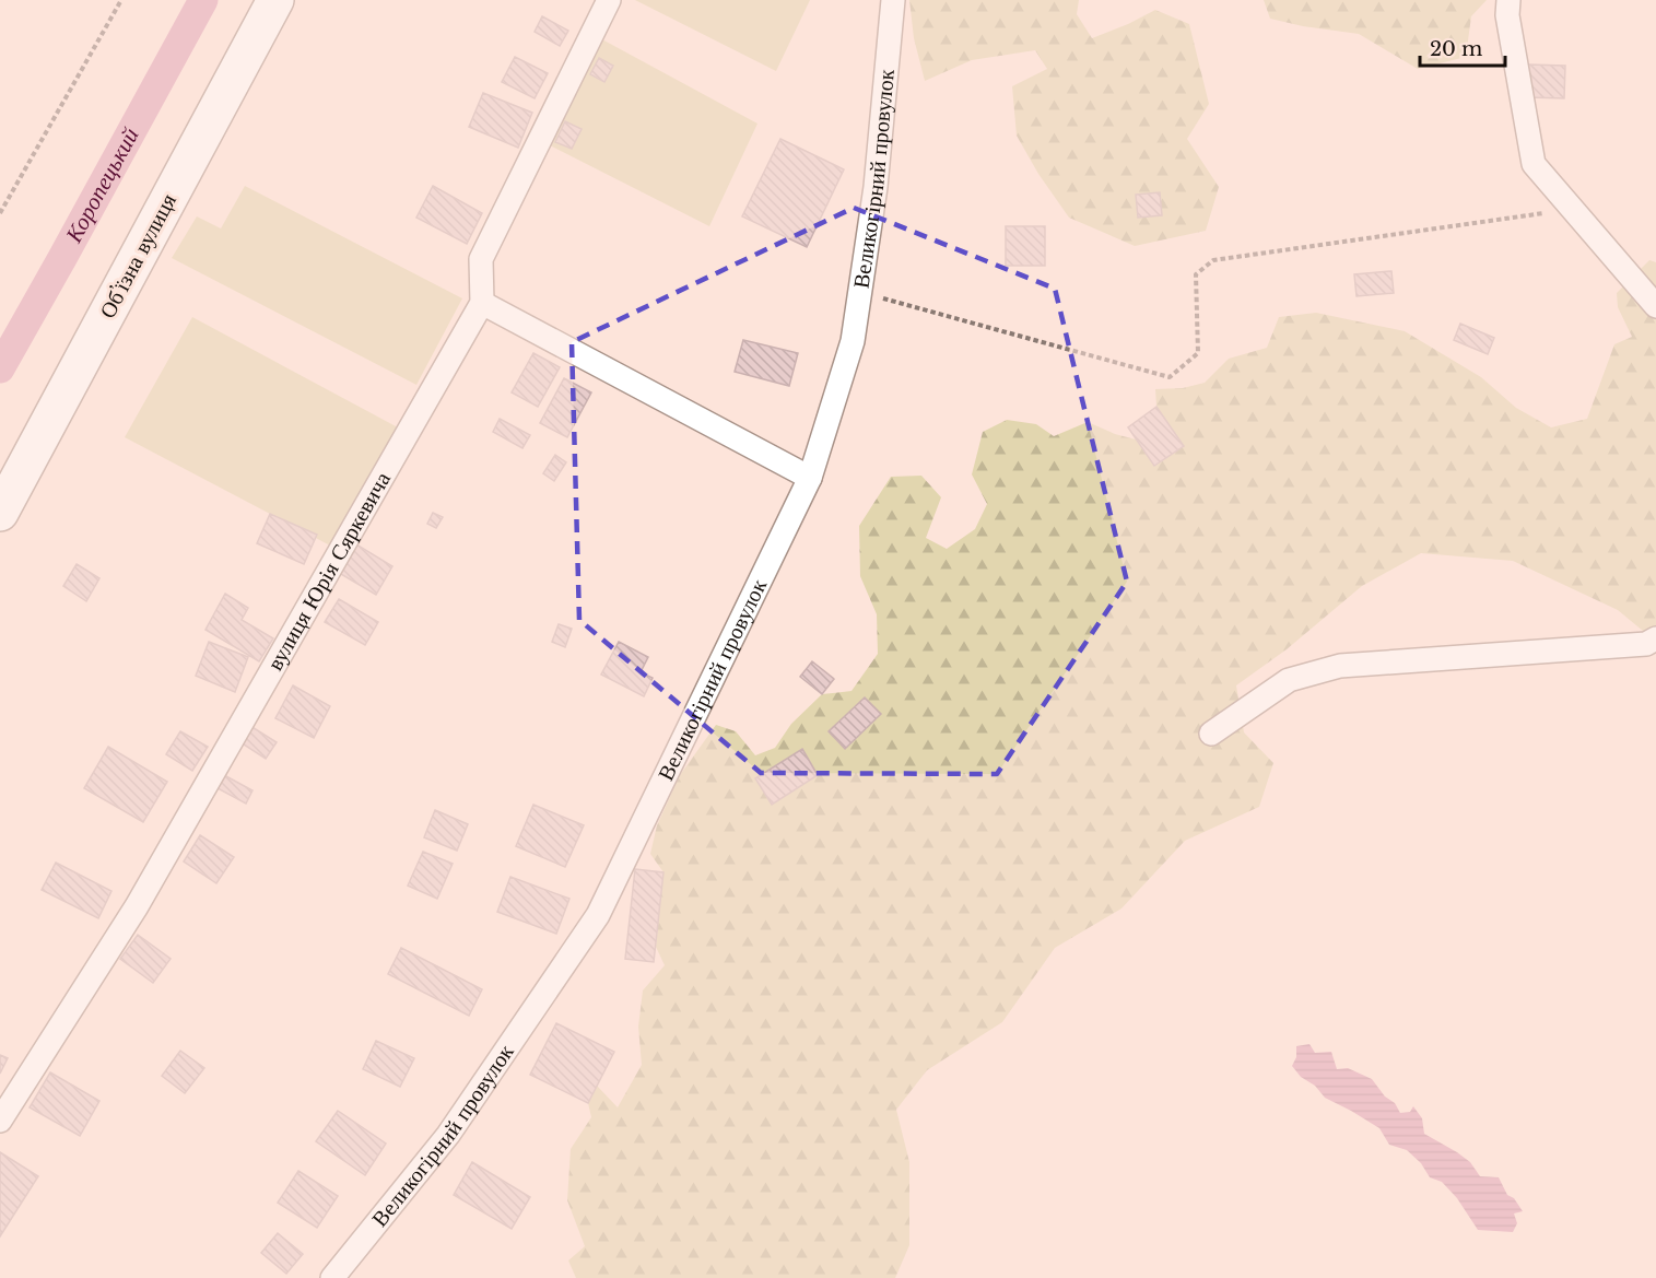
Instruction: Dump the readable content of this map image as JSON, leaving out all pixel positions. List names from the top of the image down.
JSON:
{
  "streets": {
    "main road": ["Обʼїзна вулиця"],
    "street": ["Великогірний провулок", "вулиця Юрія Сяркевича"]
  },
  "water": ["Коропецький"],
  "scale_bar": "20 m"
}
